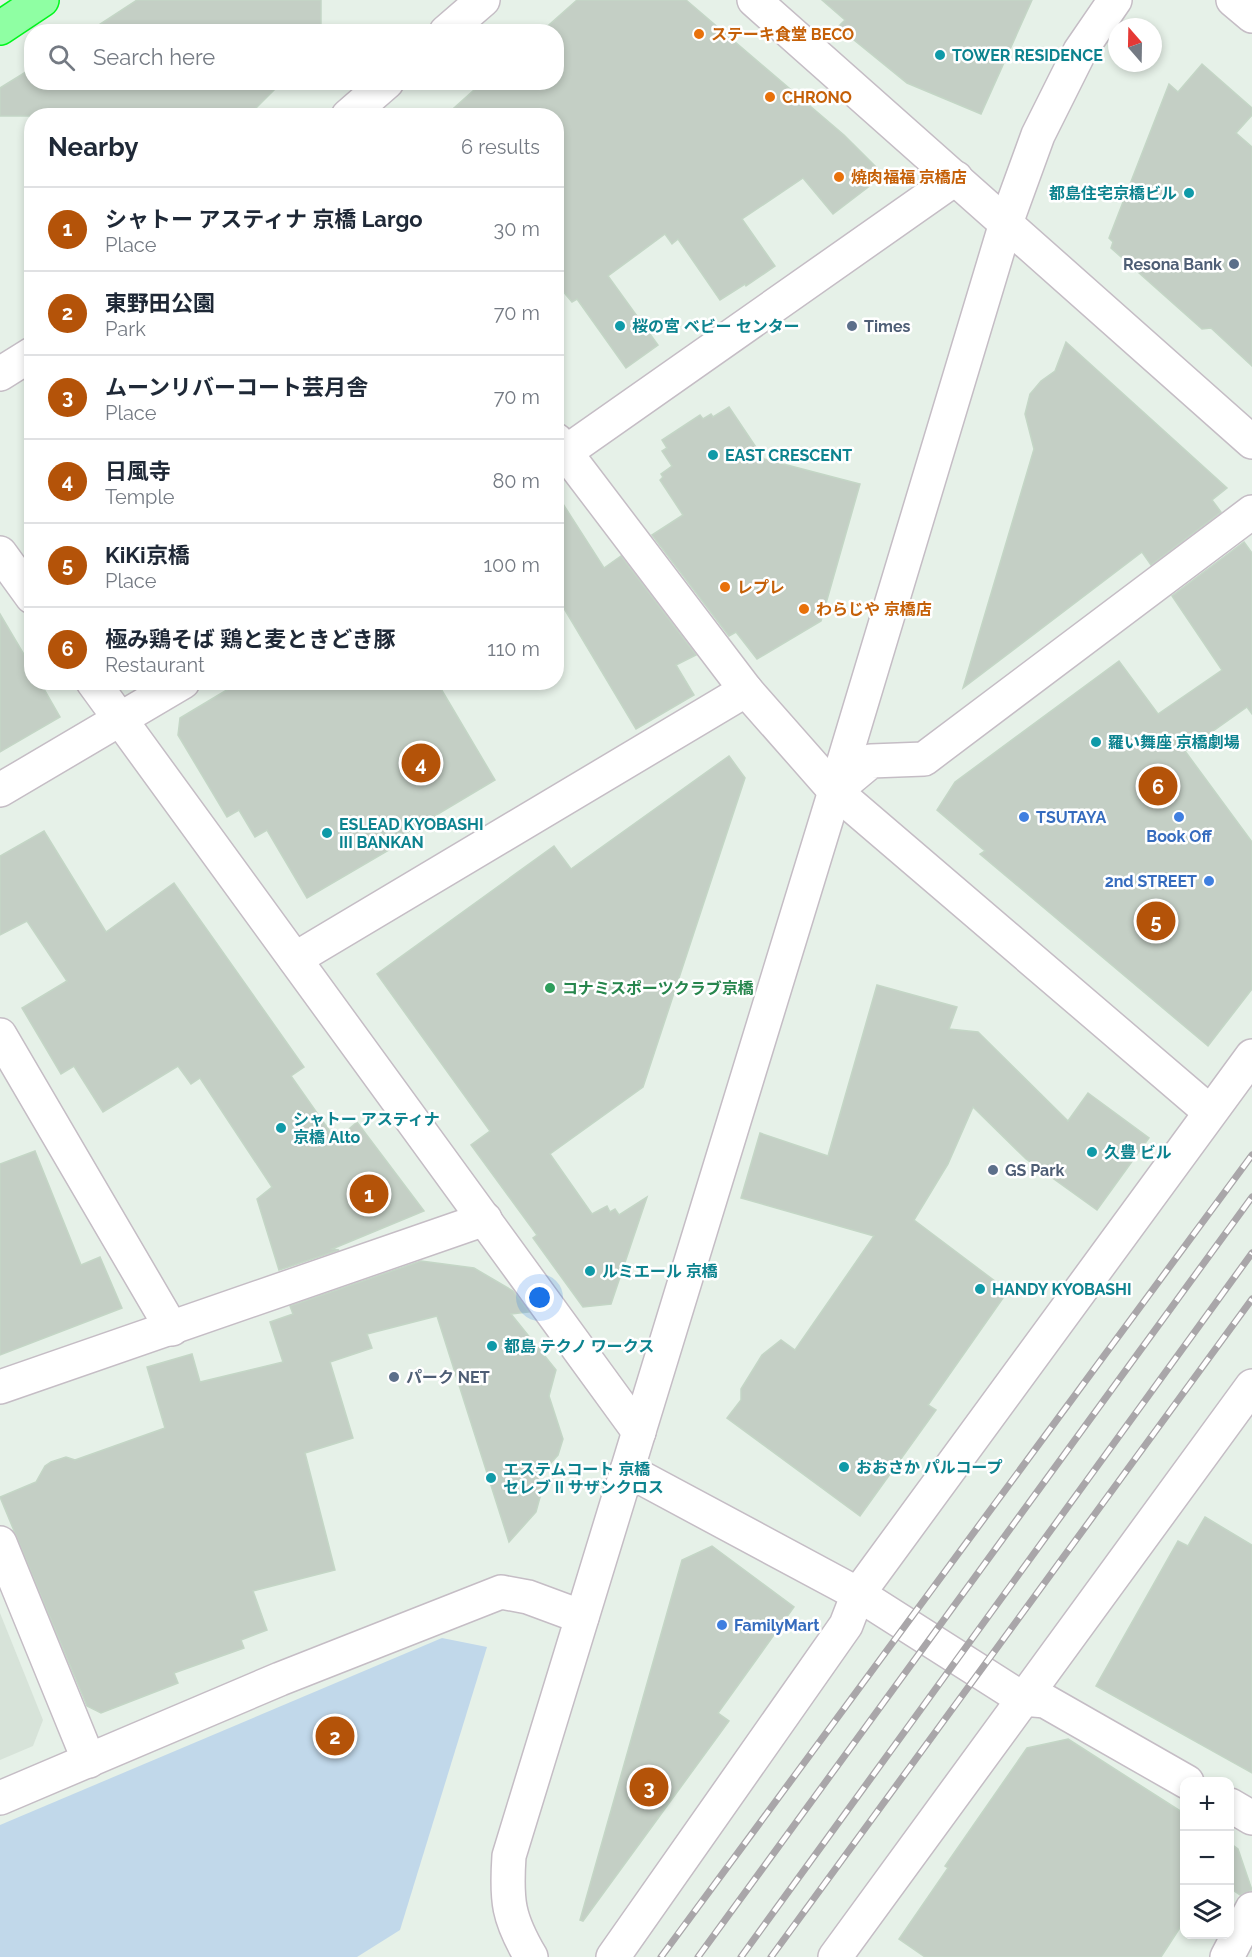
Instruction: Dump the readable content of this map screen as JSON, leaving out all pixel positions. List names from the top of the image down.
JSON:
{
  "places": [
    "ステーキ食堂 BECO",
    "TOWER RESIDENCE",
    "CHRONO",
    "焼肉福福 京橋店",
    "都島住宅京橋ビル",
    "Resona Bank",
    "桜の宮 ベビー センター",
    "Times",
    "EAST CRESCENT",
    "レプレ",
    "わらじや 京橋店",
    "羅い舞座 京橋劇場",
    "TSUTAYA",
    "Book Off",
    "ESLEAD KYOBASHI III BANKAN",
    "2nd STREET",
    "コナミスポーツクラブ京橋",
    "シャトー アスティナ 京橋 Alto",
    "久豊 ビル",
    "GS Park",
    "ルミエール 京橋",
    "HANDY KYOBASHI",
    "都島 テクノ ワークス",
    "パーク NET",
    "おおさか パルコープ",
    "エステムコート 京橋 セレブ II サザンクロス",
    "FamilyMart"
  ],
  "north": "top",
  "page": {
    "search": "Search here",
    "heading": ["Nearby", "6 results"],
    "list": [
      {
        "mark": "1",
        "name": "シャトー アスティナ 京橋 Largo",
        "note": "Place",
        "value": "30 m"
      },
      {
        "mark": "2",
        "name": "東野田公園",
        "note": "Park",
        "value": "70 m"
      },
      {
        "mark": "3",
        "name": "ムーンリバーコート芸月舎",
        "note": "Place",
        "value": "70 m"
      },
      {
        "mark": "4",
        "name": "日風寺",
        "note": "Temple",
        "value": "80 m"
      },
      {
        "mark": "5",
        "name": "KiKi京橋",
        "note": "Place",
        "value": "100 m"
      },
      {
        "mark": "6",
        "name": "極み鶏そば 鶏と麦ときどき豚",
        "note": "Restaurant",
        "value": "110 m"
      }
    ],
    "pins": [
      "4",
      "6",
      "5",
      "1",
      "2",
      "3"
    ],
    "map_buttons": ["+", "−"]
  }
}
